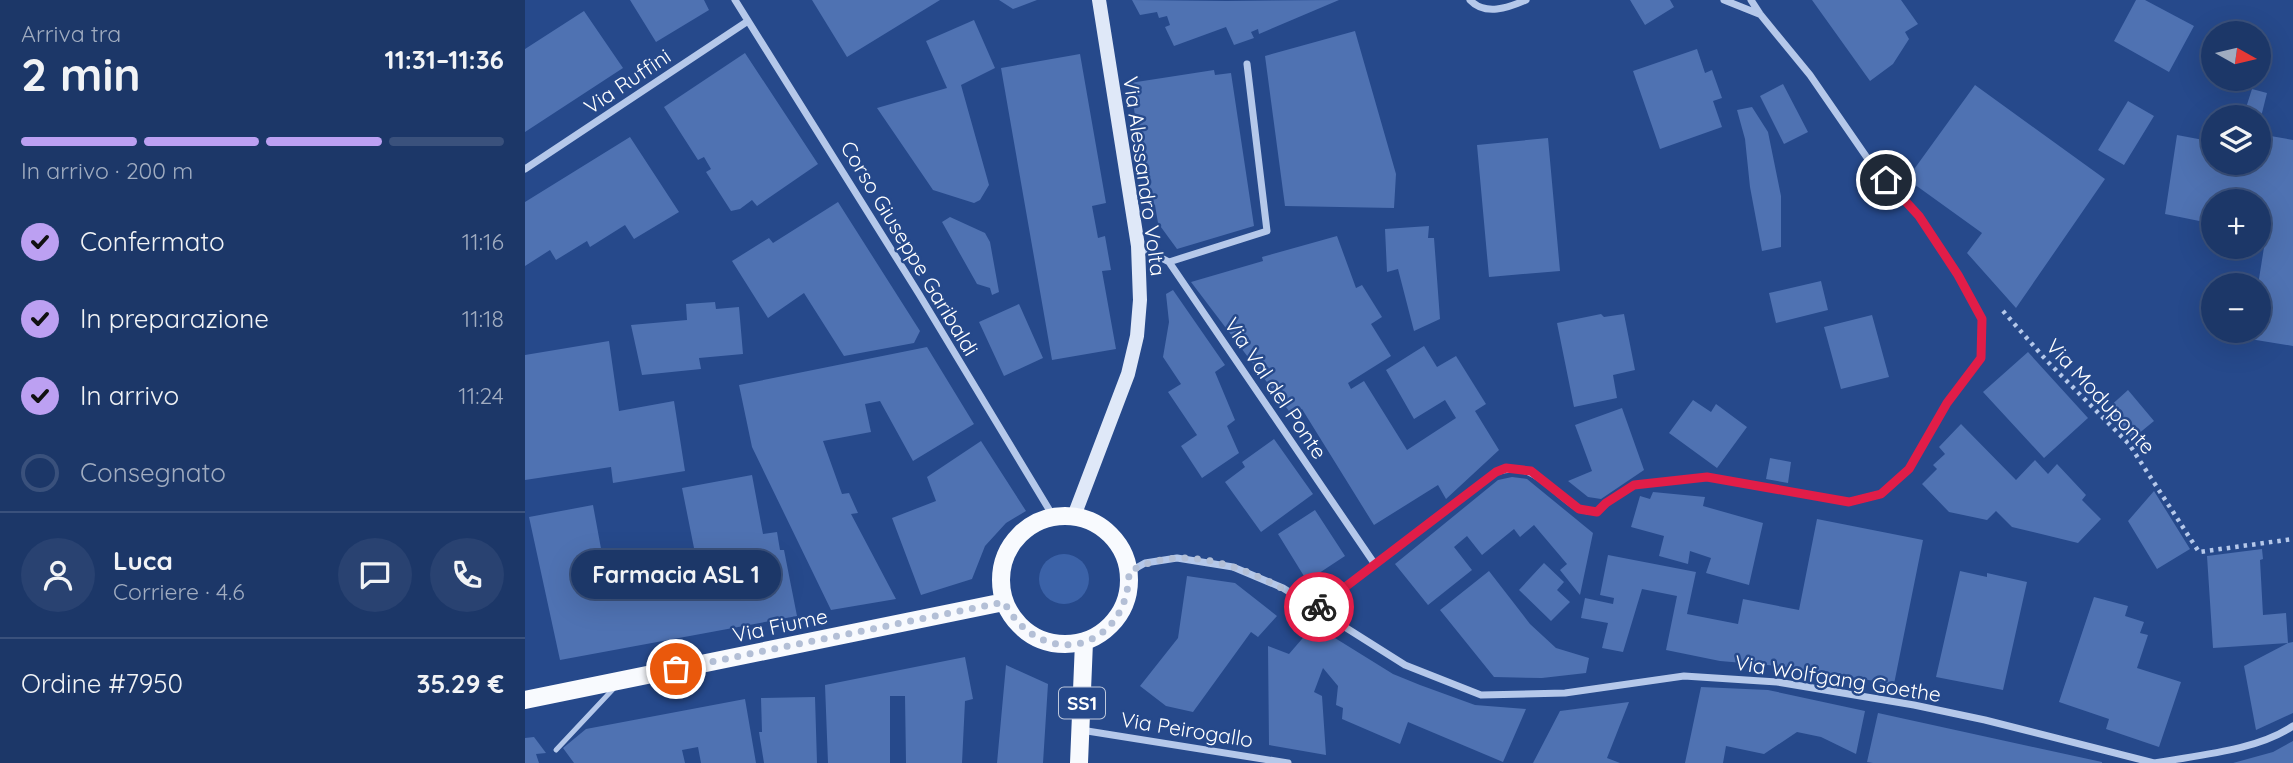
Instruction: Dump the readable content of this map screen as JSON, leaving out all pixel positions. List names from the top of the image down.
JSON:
{
  "streets": {
    "main road": ["Via Alessandro Volta", "Via Fiume", "SS1"],
    "street": [
      "Via Ruffini",
      "Corso Giuseppe Garibaldi",
      "Via Val del Ponte",
      "Via Wolfgang Goethe",
      "Via Peirogallo"
    ],
    "path": ["Via Moduponte"]
  },
  "crossings": [
    ["Via Ruffini", "Corso Giuseppe Garibaldi"],
    ["Via Alessandro Volta", "Corso Giuseppe Garibaldi"],
    ["Via Alessandro Volta", "Via Fiume"],
    ["Via Alessandro Volta", "Via Wolfgang Goethe"],
    ["Via Alessandro Volta", "SS1"],
    ["Corso Giuseppe Garibaldi", "Via Fiume"],
    ["Corso Giuseppe Garibaldi", "Via Wolfgang Goethe"],
    ["Corso Giuseppe Garibaldi", "SS1"],
    ["Via Fiume", "Via Wolfgang Goethe"],
    ["Via Fiume", "SS1"],
    ["Via Wolfgang Goethe", "SS1"],
    ["SS1", "Via Peirogallo"]
  ],
  "places": ["Farmacia ASL 1"],
  "north": "right",
  "page": {
    "heading": ["2 min", "Arriva tra", "11:31–11:36"],
    "panel": [
      "Luca",
      "Corriere · 4.6",
      "Ordine #7950",
      "35.29 €"
    ],
    "map_buttons": ["+", "−"],
    "bar": "In arrivo · 200 m",
    "list": [
      ["Confermato", "11:16"],
      ["In preparazione", "11:18"],
      ["In arrivo", "11:24"],
      "Consegnato"
    ],
    "bubble": "Farmacia ASL 1"
  }
}
